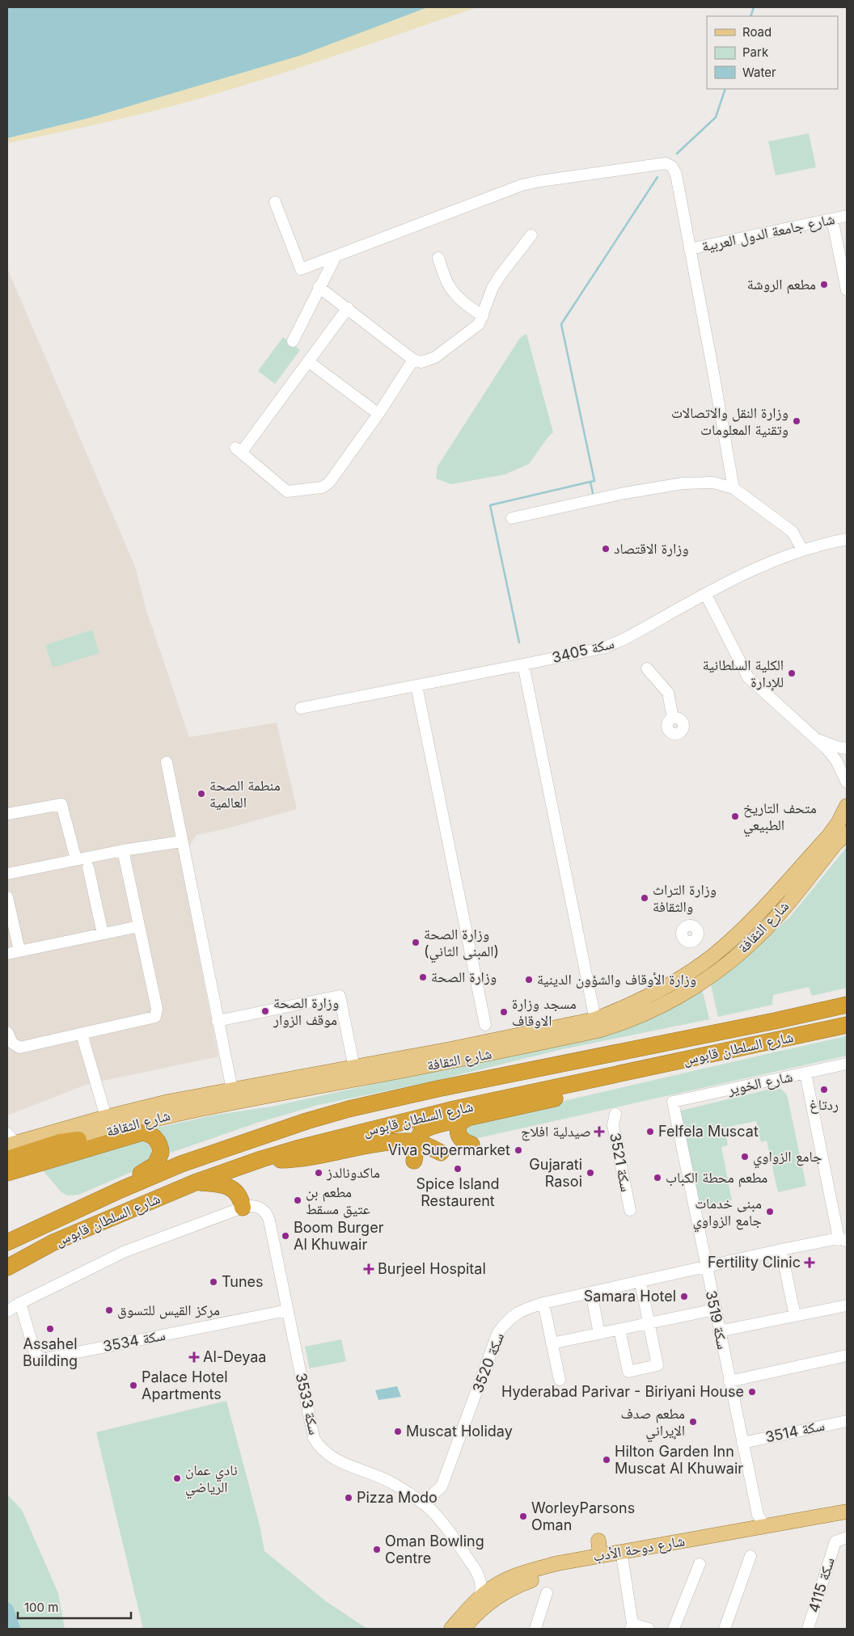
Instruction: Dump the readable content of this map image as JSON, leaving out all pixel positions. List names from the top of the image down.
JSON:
{
  "streets": {
    "highway": ["شارع السلطان قابوس"],
    "main road": ["شارع الثقافة", "شارع دوحة الأدب"],
    "street": [
      "شارع جامعة الدول العربية",
      "سكة 3405",
      "شارع الخوير",
      "سكة 3521",
      "سكة 3519",
      "سكة 3534",
      "سكة 3520",
      "سكة 3533",
      "سكة 3514",
      "سكة 4115"
    ]
  },
  "crossings": [
    ["شارع الخوير", "سكة 3519"],
    ["سكة 3519", "سكة 3520"],
    ["سكة 3519", "سكة 3514"],
    ["سكة 3534", "سكة 3533"],
    ["سكة 3520", "سكة 3533"]
  ],
  "places": {
    "other": [
      "مطعم الروشة",
      "وزارة النقل والاتصالات وتقنية المعلومات",
      "وزارة الاقتصاد",
      "الكلية السلطانية للإدارة",
      "منطمة الصحة العالمية",
      "متحف التاريخ الطبيعي",
      "وزارة التراث والثقافة",
      "وزارة الصحة (المبنى الثاني)",
      "وزارة الصحة",
      "وزارة الأوقاف والشؤون الدينية",
      "وزارة الصحة موقف الزوار",
      "مسجد وزارة الاوقاف",
      "ردتاغ",
      "Felfela Muscat",
      "Viva Supermarket",
      "جامع الزواوي",
      "Spice Island Restaurent",
      "ماكدونالدز",
      "Gujarati Rasoi",
      "مطعم محطة الكباب",
      "مطعم بن عتيق مسقط",
      "مبنى خدمات جامع الزواوي",
      "Boom Burger Al Khuwair",
      "Tunes",
      "Samara Hotel",
      "مركز القيس للتسوق",
      "Assahel Building",
      "Palace Hotel Apartments",
      "Hyderabad Parivar - Biriyani House",
      "مطعم صدف الإيراني",
      "Muscat Holiday",
      "Hilton Garden Inn Muscat Al Khuwair",
      "نادي عمان الرياضي",
      "Pizza Modo",
      "WorleyParsons Oman",
      "Oman Bowling Centre"
    ],
    "health": [
      "صيدلية افلاج",
      "Fertility Clinic",
      "Burjeel Hospital",
      "Al-Deyaa"
    ]
  },
  "legend": ["Road", "Park", "Water"],
  "scale_bar": "100 m"
}
